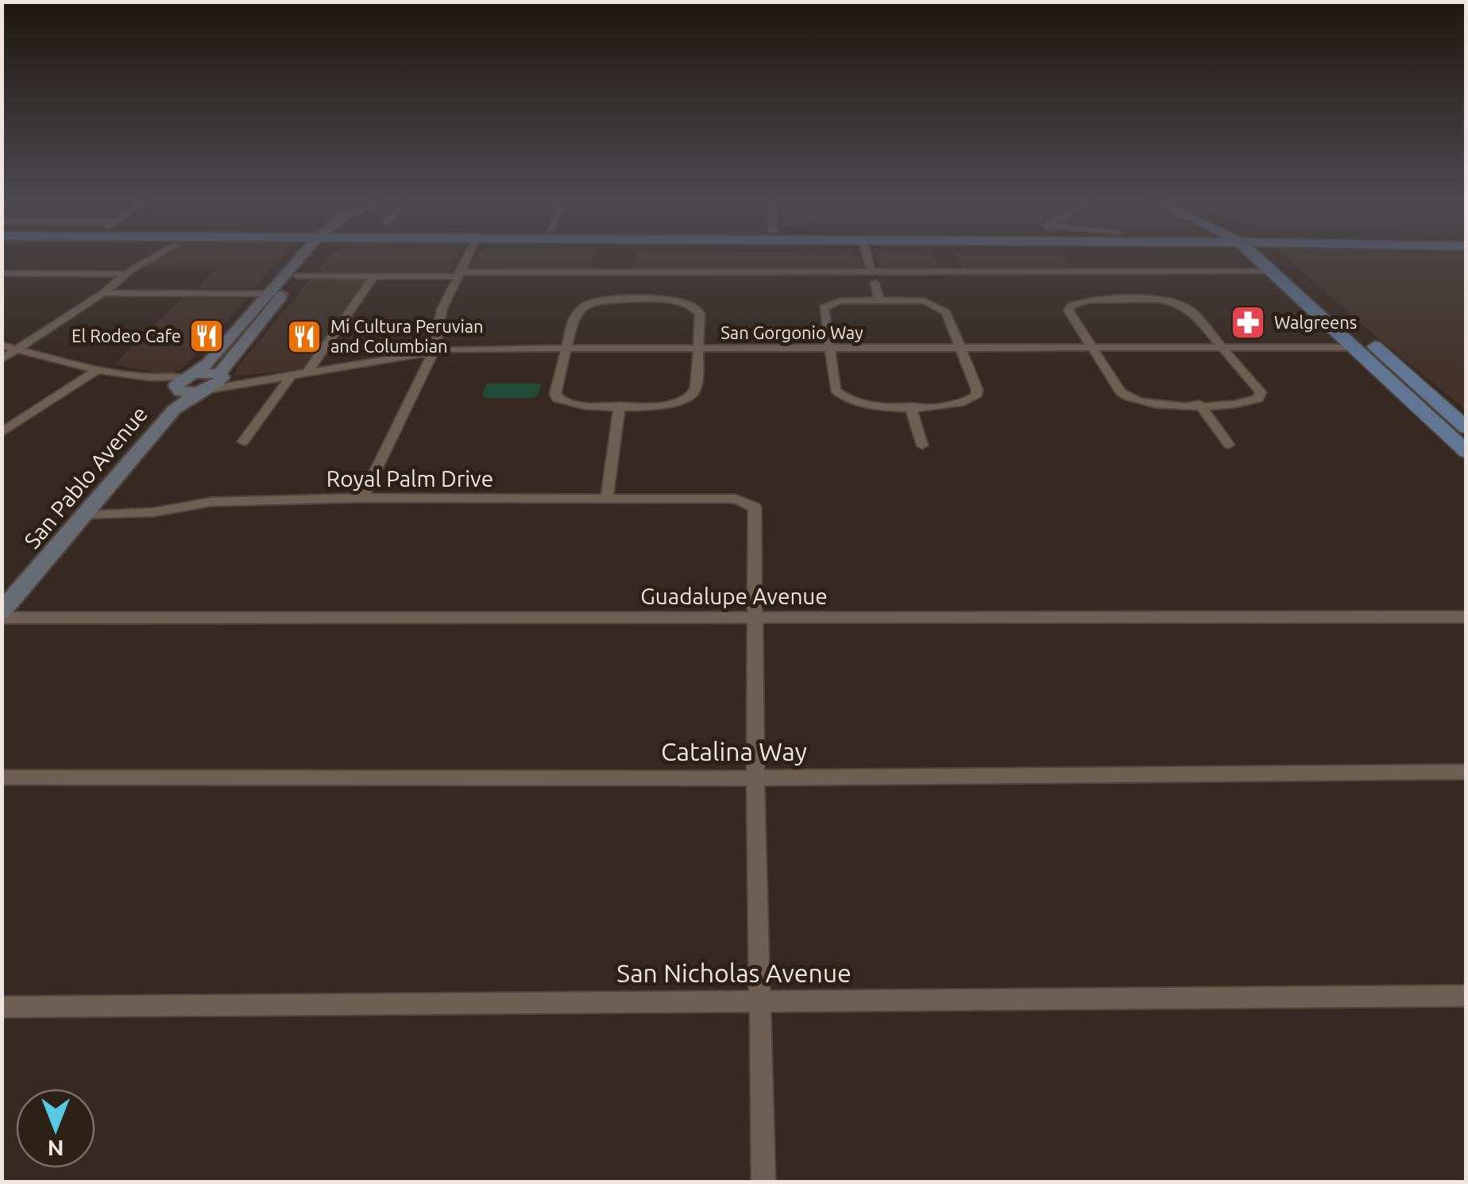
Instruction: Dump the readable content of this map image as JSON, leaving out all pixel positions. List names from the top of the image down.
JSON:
{
  "streets": {
    "street": [
      "San Gorgonio Way",
      "San Pablo Avenue",
      "Royal Palm Drive",
      "Guadalupe Avenue",
      "Catalina Way",
      "San Nicholas Avenue"
    ]
  },
  "crossings": [
    ["San Gorgonio Way", "San Pablo Avenue"],
    ["San Pablo Avenue", "Royal Palm Drive"],
    ["Royal Palm Drive", "Guadalupe Avenue"]
  ],
  "places": {
    "pharmacy": ["Walgreens"],
    "restaurant": ["El Rodeo Cafe", "Mi Cultura Peruvian and Columbian"]
  },
  "north": "bottom"
}
